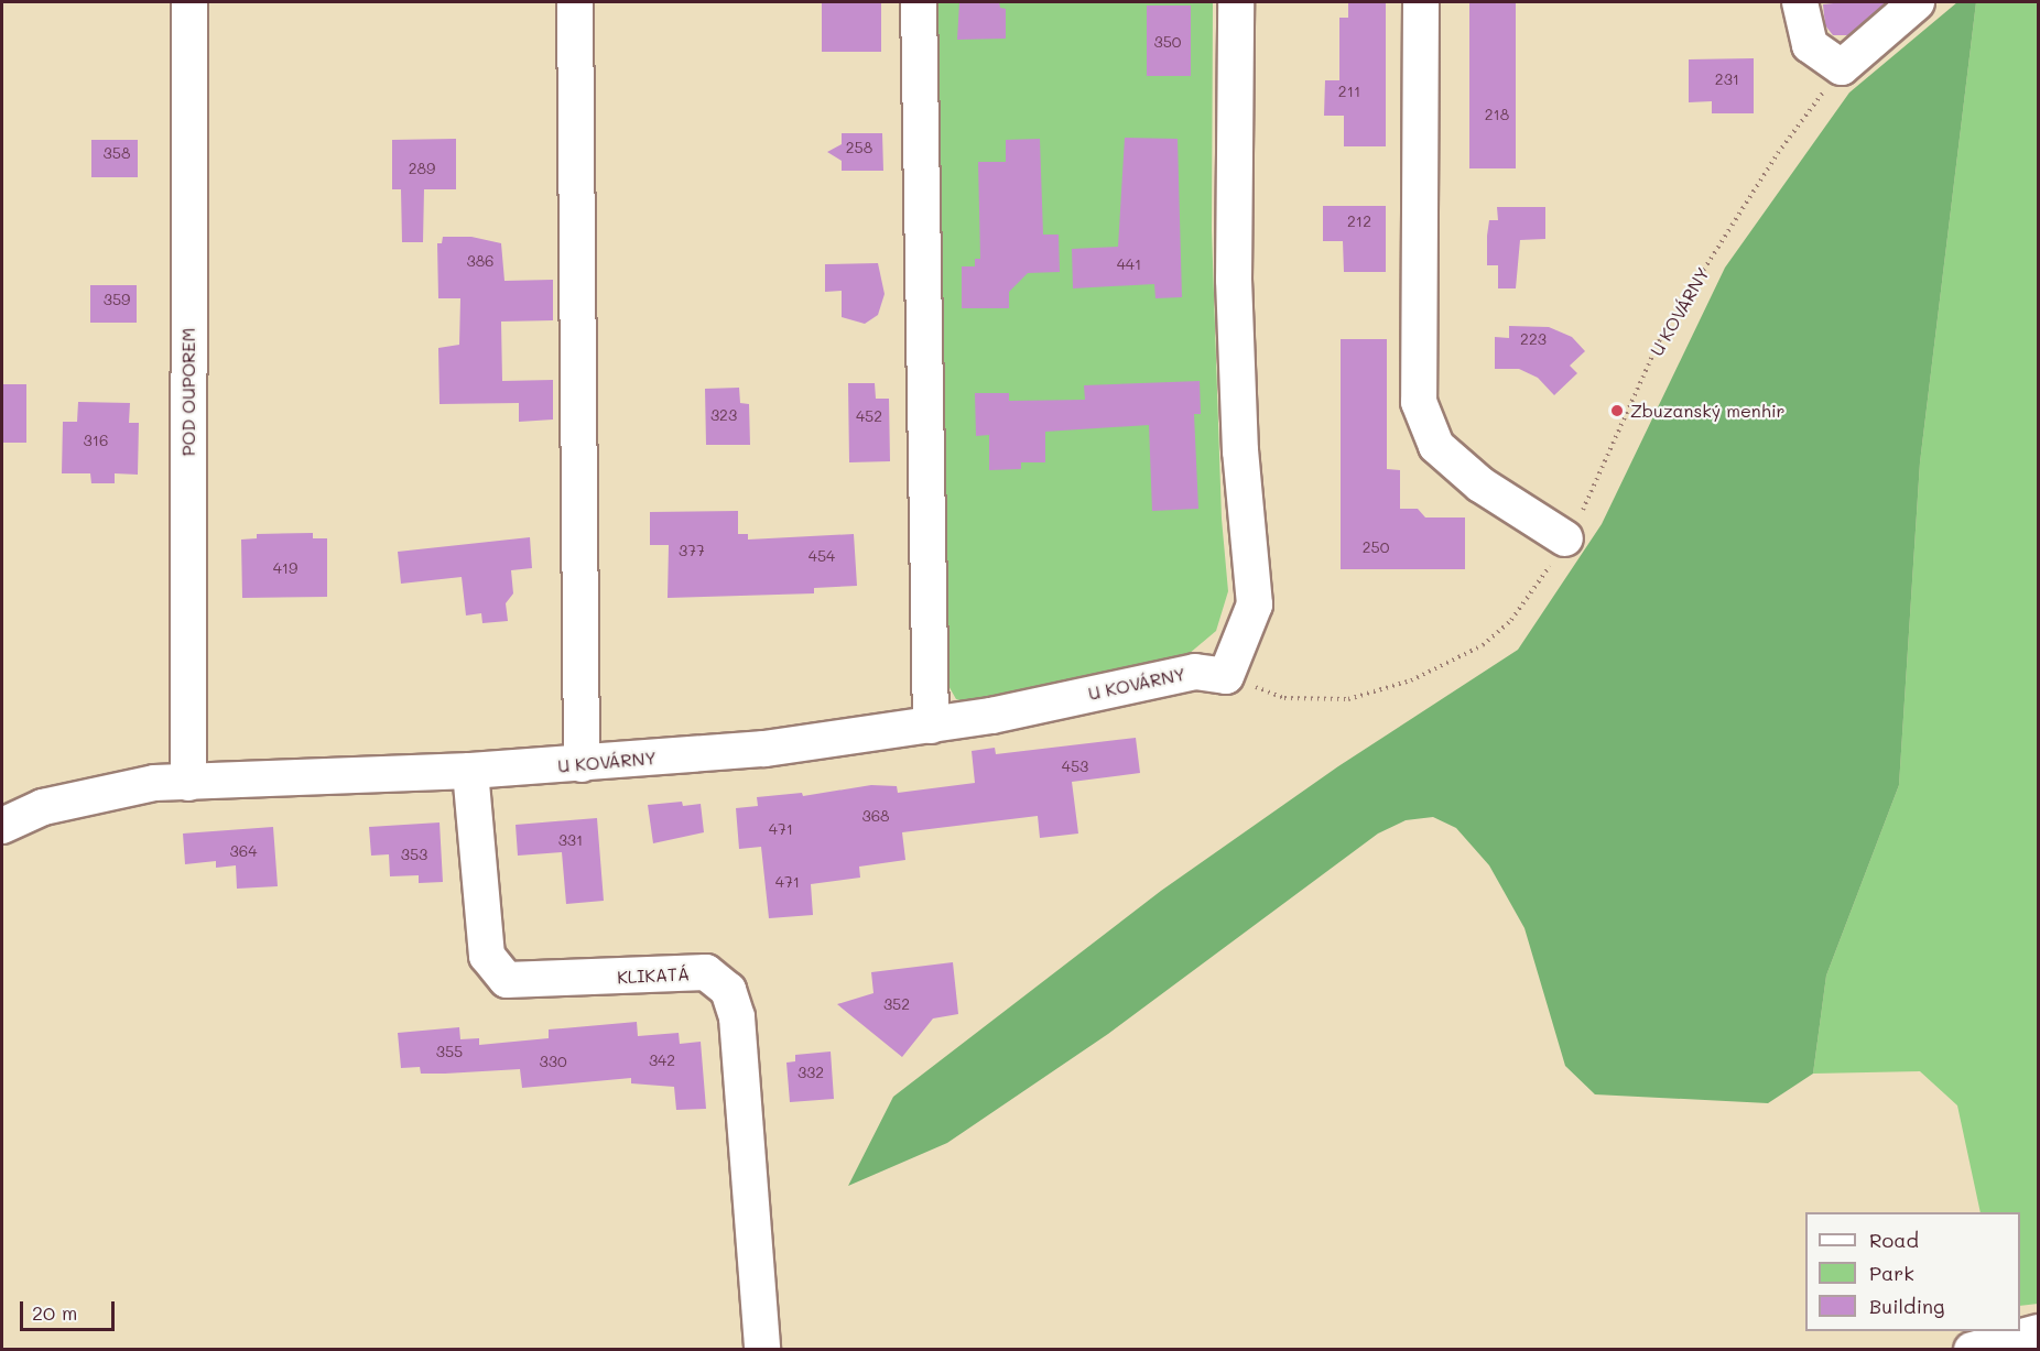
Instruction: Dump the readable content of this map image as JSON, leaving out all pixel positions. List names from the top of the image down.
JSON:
{
  "streets": {
    "street": ["U KOVÁRNY", "POD OUPOREM", "KLIKATÁ"]
  },
  "crossings": [
    ["U KOVÁRNY", "POD OUPOREM"],
    ["U KOVÁRNY", "KLIKATÁ"]
  ],
  "places": ["Zbuzanský menhir"],
  "house_numbers": [
    "350",
    "231",
    "211",
    "218",
    "258",
    "358",
    "289",
    "212",
    "386",
    "441",
    "359",
    "223",
    "323",
    "452",
    "316",
    "250",
    "377",
    "454",
    "419",
    "453",
    "368",
    "471",
    "331",
    "364",
    "353",
    "471",
    "352",
    "355",
    "342",
    "330",
    "332"
  ],
  "legend": ["Road", "Park", "Building"],
  "scale_bar": "20 m"
}
